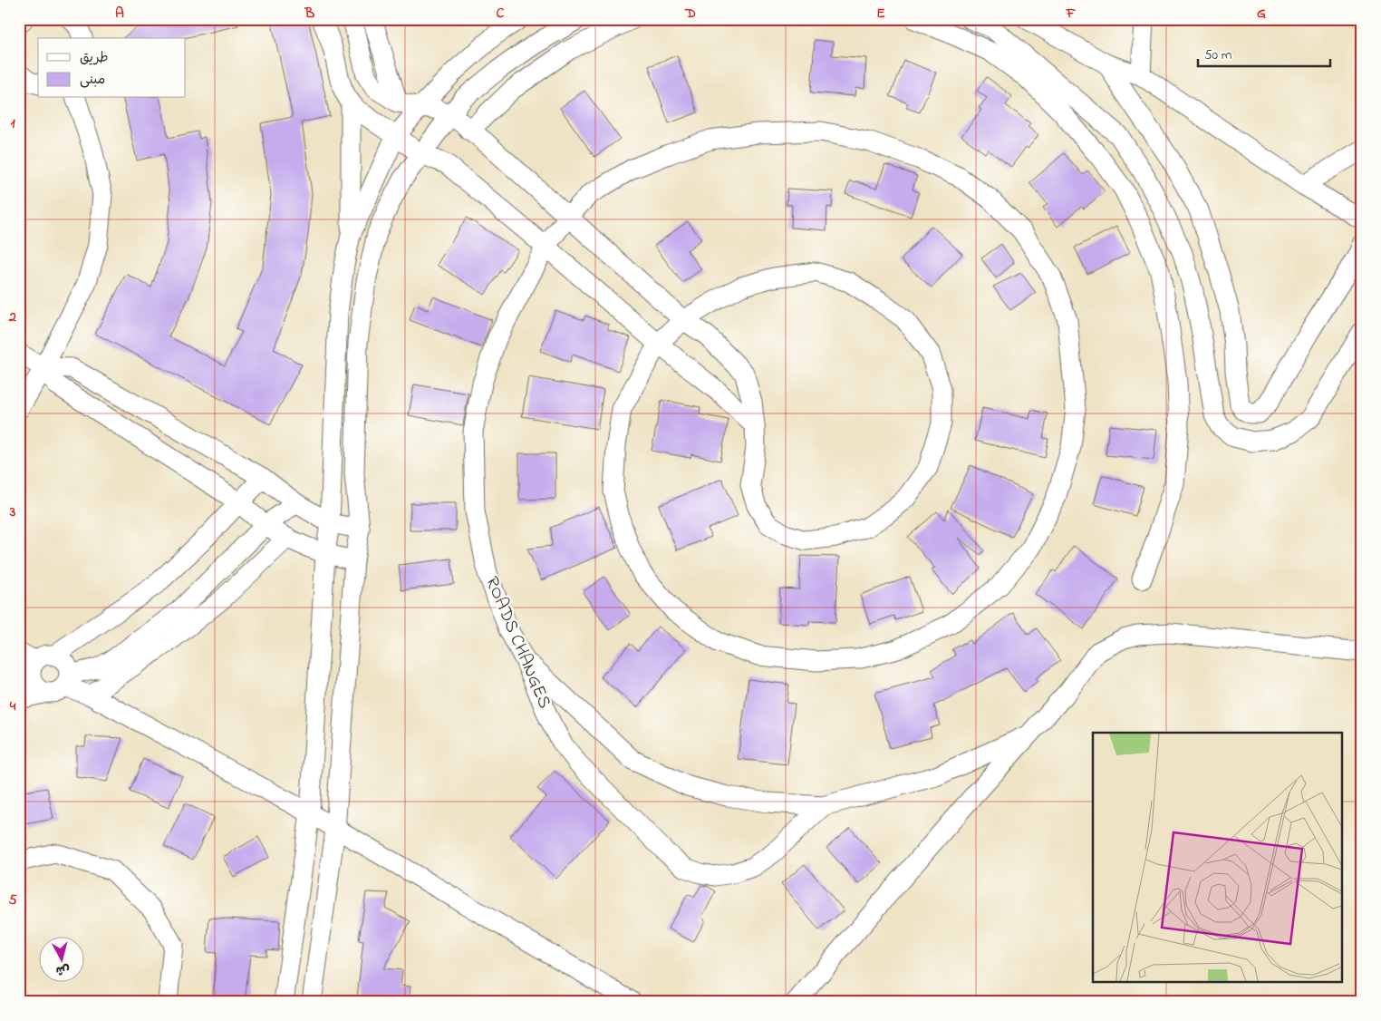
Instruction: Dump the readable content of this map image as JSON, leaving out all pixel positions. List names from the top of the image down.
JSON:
{
  "streets": {
    "street": ["ROADS CHANGES"]
  },
  "legend": ["طريق", "مبنى"],
  "scale_bar": "50 m",
  "north": "bottom",
  "grid": {
    "columns": [
      "A",
      "B",
      "C",
      "D",
      "E",
      "F",
      "G"
    ],
    "rows": [
      "1",
      "2",
      "3",
      "4",
      "5"
    ]
  }
}
